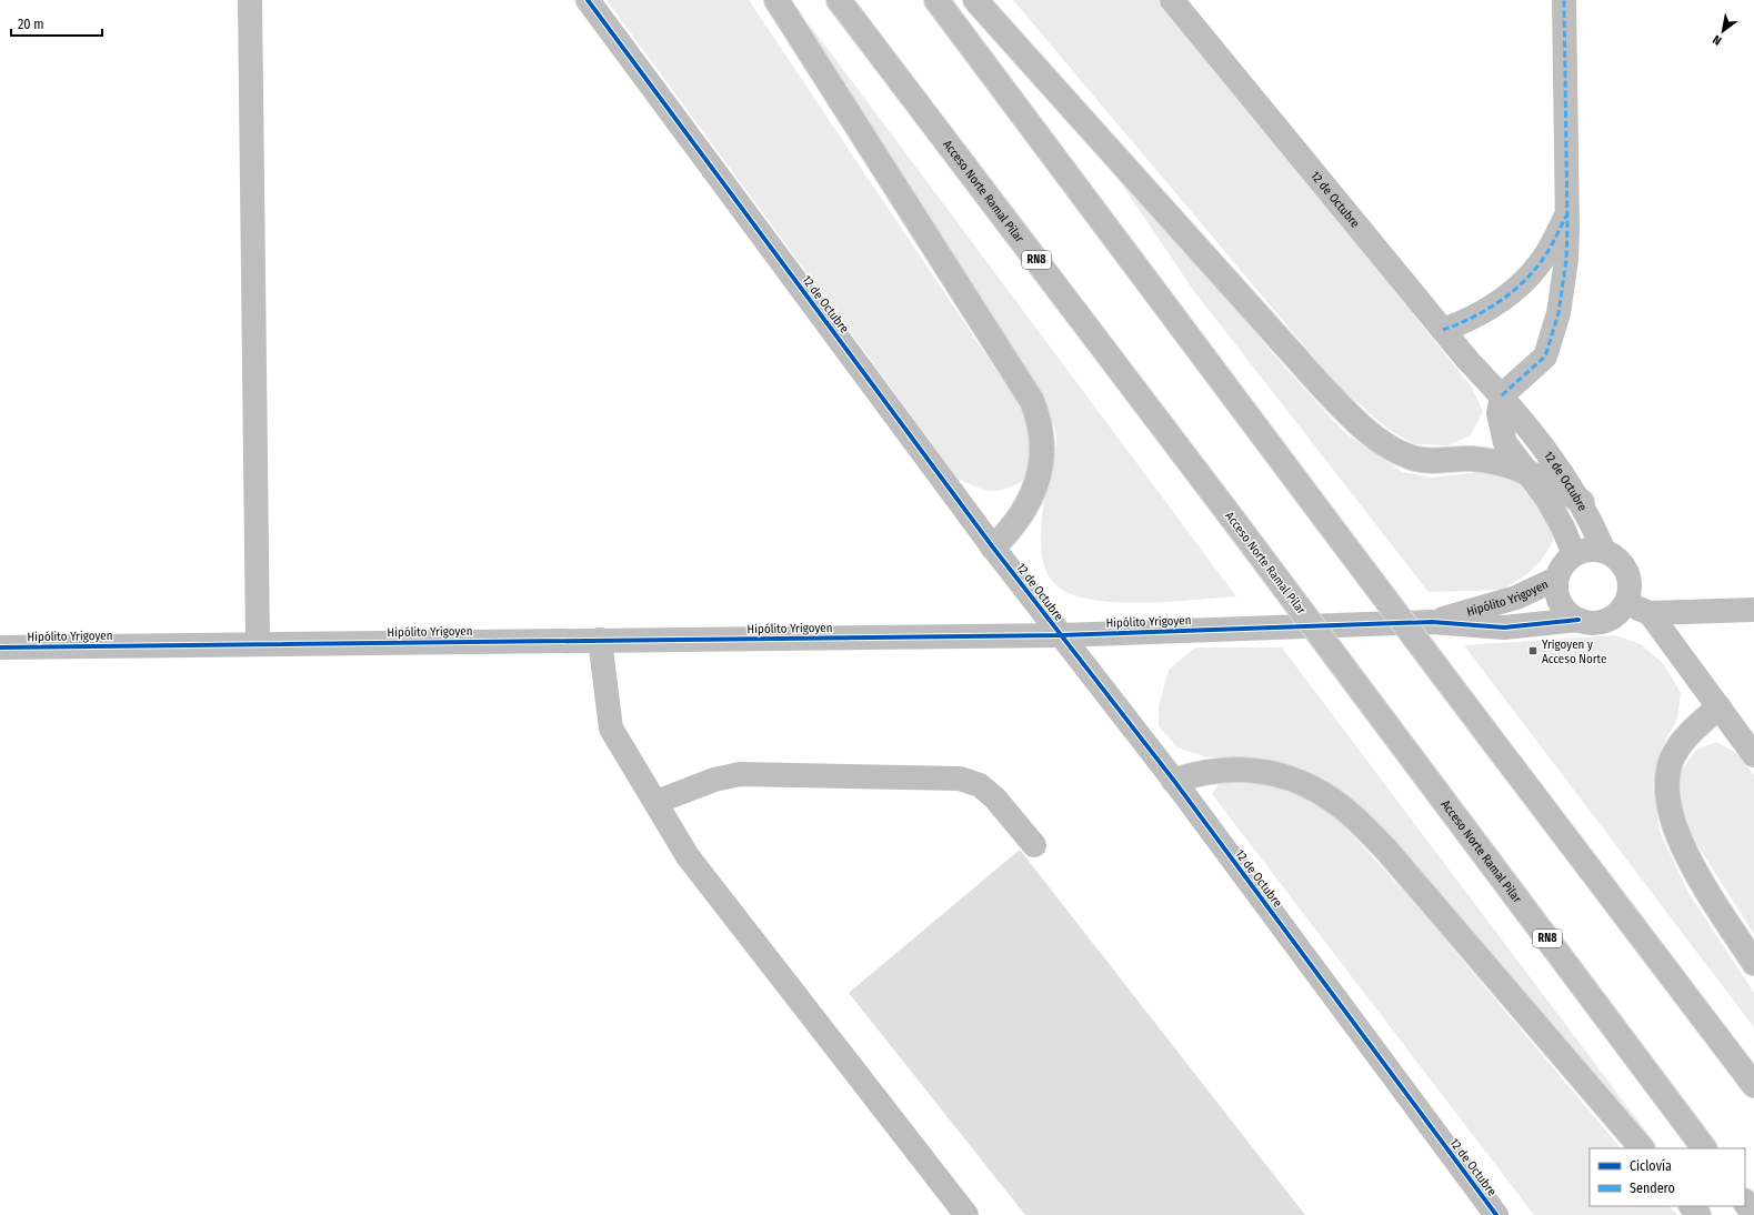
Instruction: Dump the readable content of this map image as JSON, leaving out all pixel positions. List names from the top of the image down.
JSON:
{
  "streets": {
    "main road": [
      "Acceso Norte Ramal Pilar",
      "12 de Octubre",
      "RN8",
      "Hipólito Yrigoyen"
    ]
  },
  "crossings": [
    ["12 de Octubre", "Hipólito Yrigoyen"]
  ],
  "places": {
    "transit": ["Yrigoyen y Acceso Norte"]
  },
  "legend": ["Ciclovía", "Sendero"],
  "scale_bar": "20 m",
  "north": "bottom left"
}
